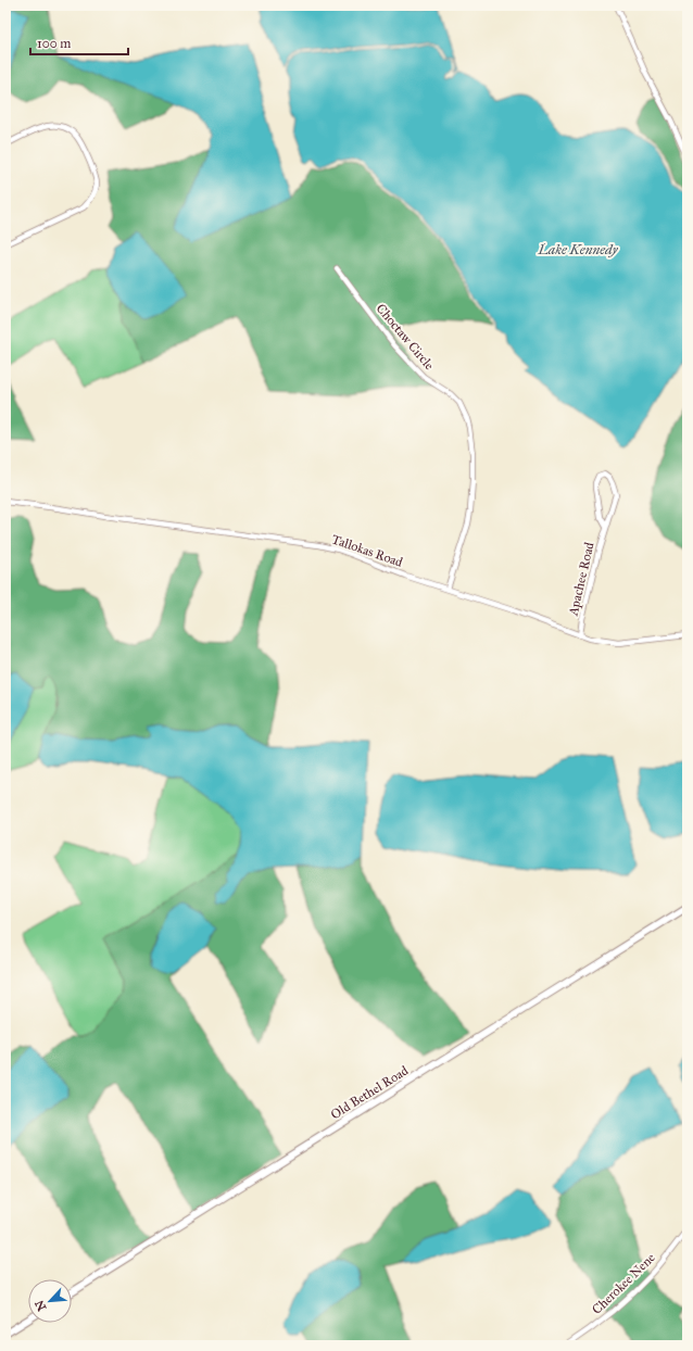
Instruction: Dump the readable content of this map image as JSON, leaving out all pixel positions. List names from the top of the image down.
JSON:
{
  "streets": {
    "street": [
      "Choctaw Circle",
      "Tallokas Road",
      "Apachee Road",
      "Old Bethel Road",
      "Cherokee Nene"
    ]
  },
  "crossings": [
    ["Choctaw Circle", "Tallokas Road"],
    ["Tallokas Road", "Apachee Road"]
  ],
  "water": ["Lake Kennedy"],
  "scale_bar": "100 m",
  "north": "bottom left"
}
